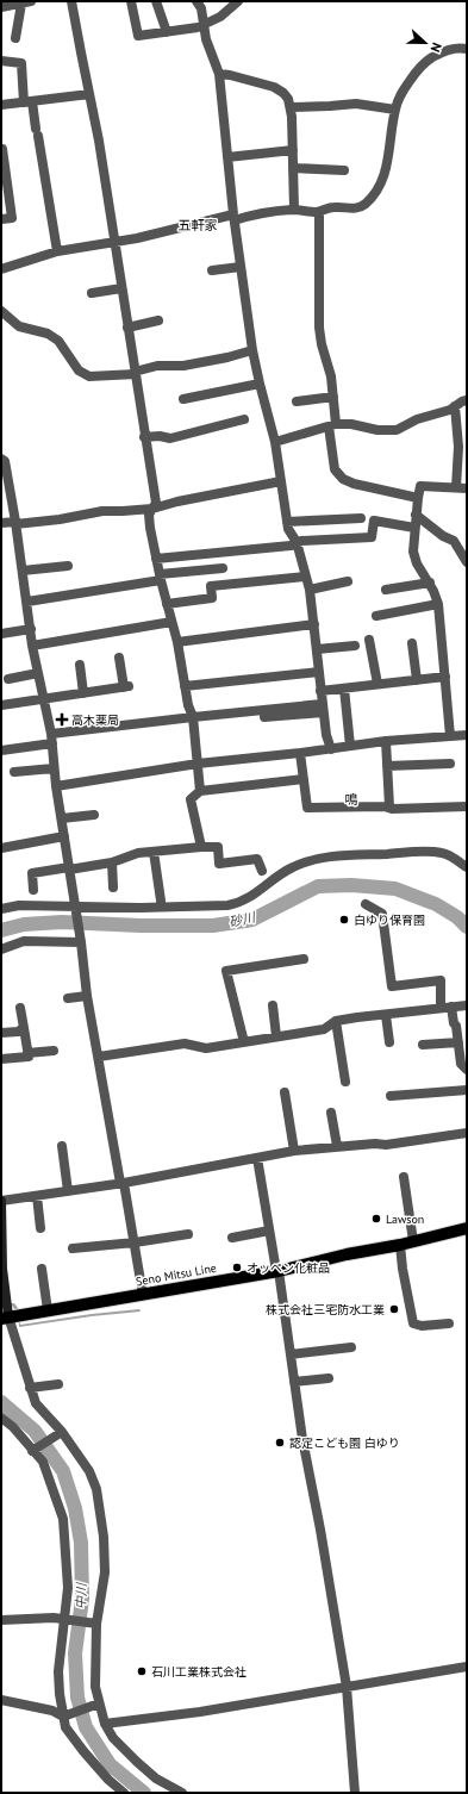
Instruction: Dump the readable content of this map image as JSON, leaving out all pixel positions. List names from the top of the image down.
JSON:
{
  "streets": {
    "main road": ["Seno Mitsu Line"]
  },
  "districts": ["五軒家", "鳴"],
  "water": ["砂川", "中川"],
  "places": {
    "health": ["高木薬局"],
    "other": [
      "白ゆり保育園",
      "Lawson",
      "オッペン化粧品",
      "株式会社三宅防水工業",
      "認定こども園 白ゆり",
      "石川工業株式会社"
    ]
  },
  "north": "right"
}
